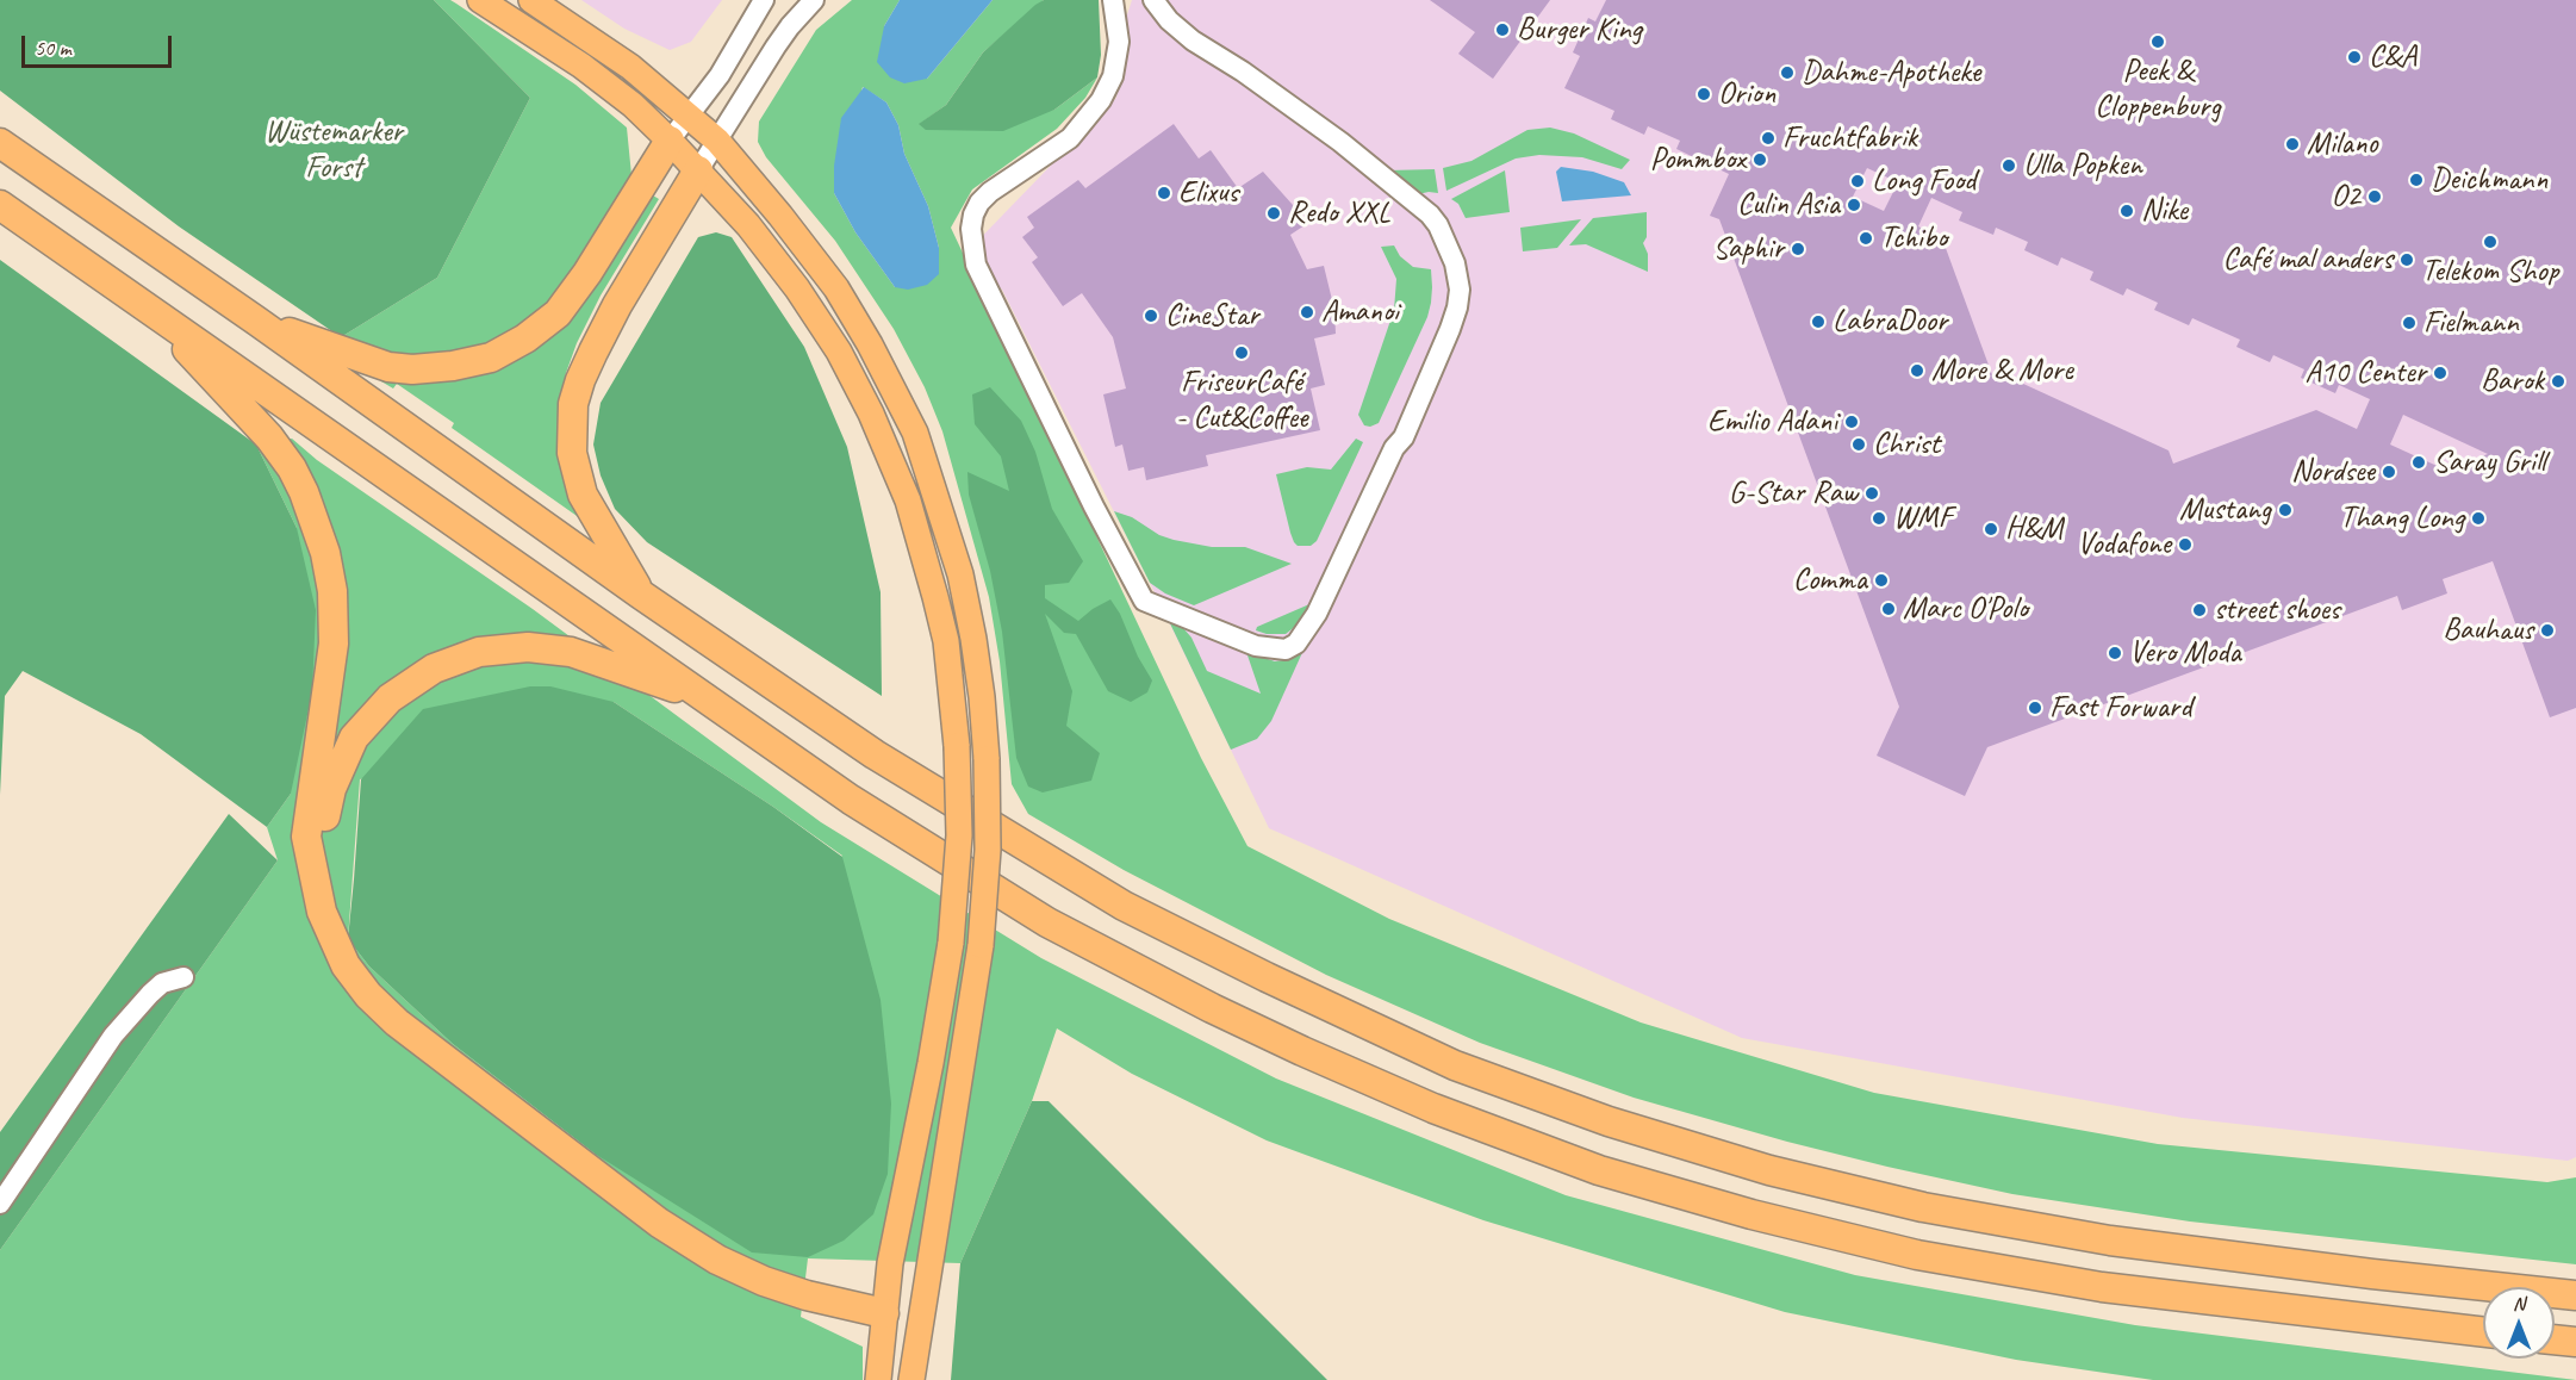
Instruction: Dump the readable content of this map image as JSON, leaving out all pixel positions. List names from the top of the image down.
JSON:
{
  "parks": ["Wüstemarker Forst"],
  "places": [
    "Burger King",
    "Peek & Cloppenburg",
    "C&A",
    "Dahme-Apotheke",
    "Orion",
    "Fruchtfabrik",
    "Milano",
    "Pommbox",
    "Ulla Popken",
    "Deichmann",
    "Long Food",
    "Elixus",
    "O2",
    "Culin Asia",
    "Nike",
    "Redo XXL",
    "Tchibo",
    "Telekom Shop",
    "Saphir",
    "Café mal anders",
    "Amanoi",
    "CineStar",
    "LabraDoor",
    "Fielmann",
    "FriseurCafé - Cut&Coffee",
    "More & More",
    "A10 Center",
    "Barok",
    "Emilio Adani",
    "Christ",
    "Saray Grill",
    "Nordsee",
    "G-Star Raw",
    "Mustang",
    "WMF",
    "Thang Long",
    "H&M",
    "Vodafone",
    "Comma",
    "Marc O'Polo",
    "street shoes",
    "Bauhaus",
    "Vero Moda",
    "Fast Forward"
  ],
  "scale_bar": "50 m",
  "north": "top"
}
